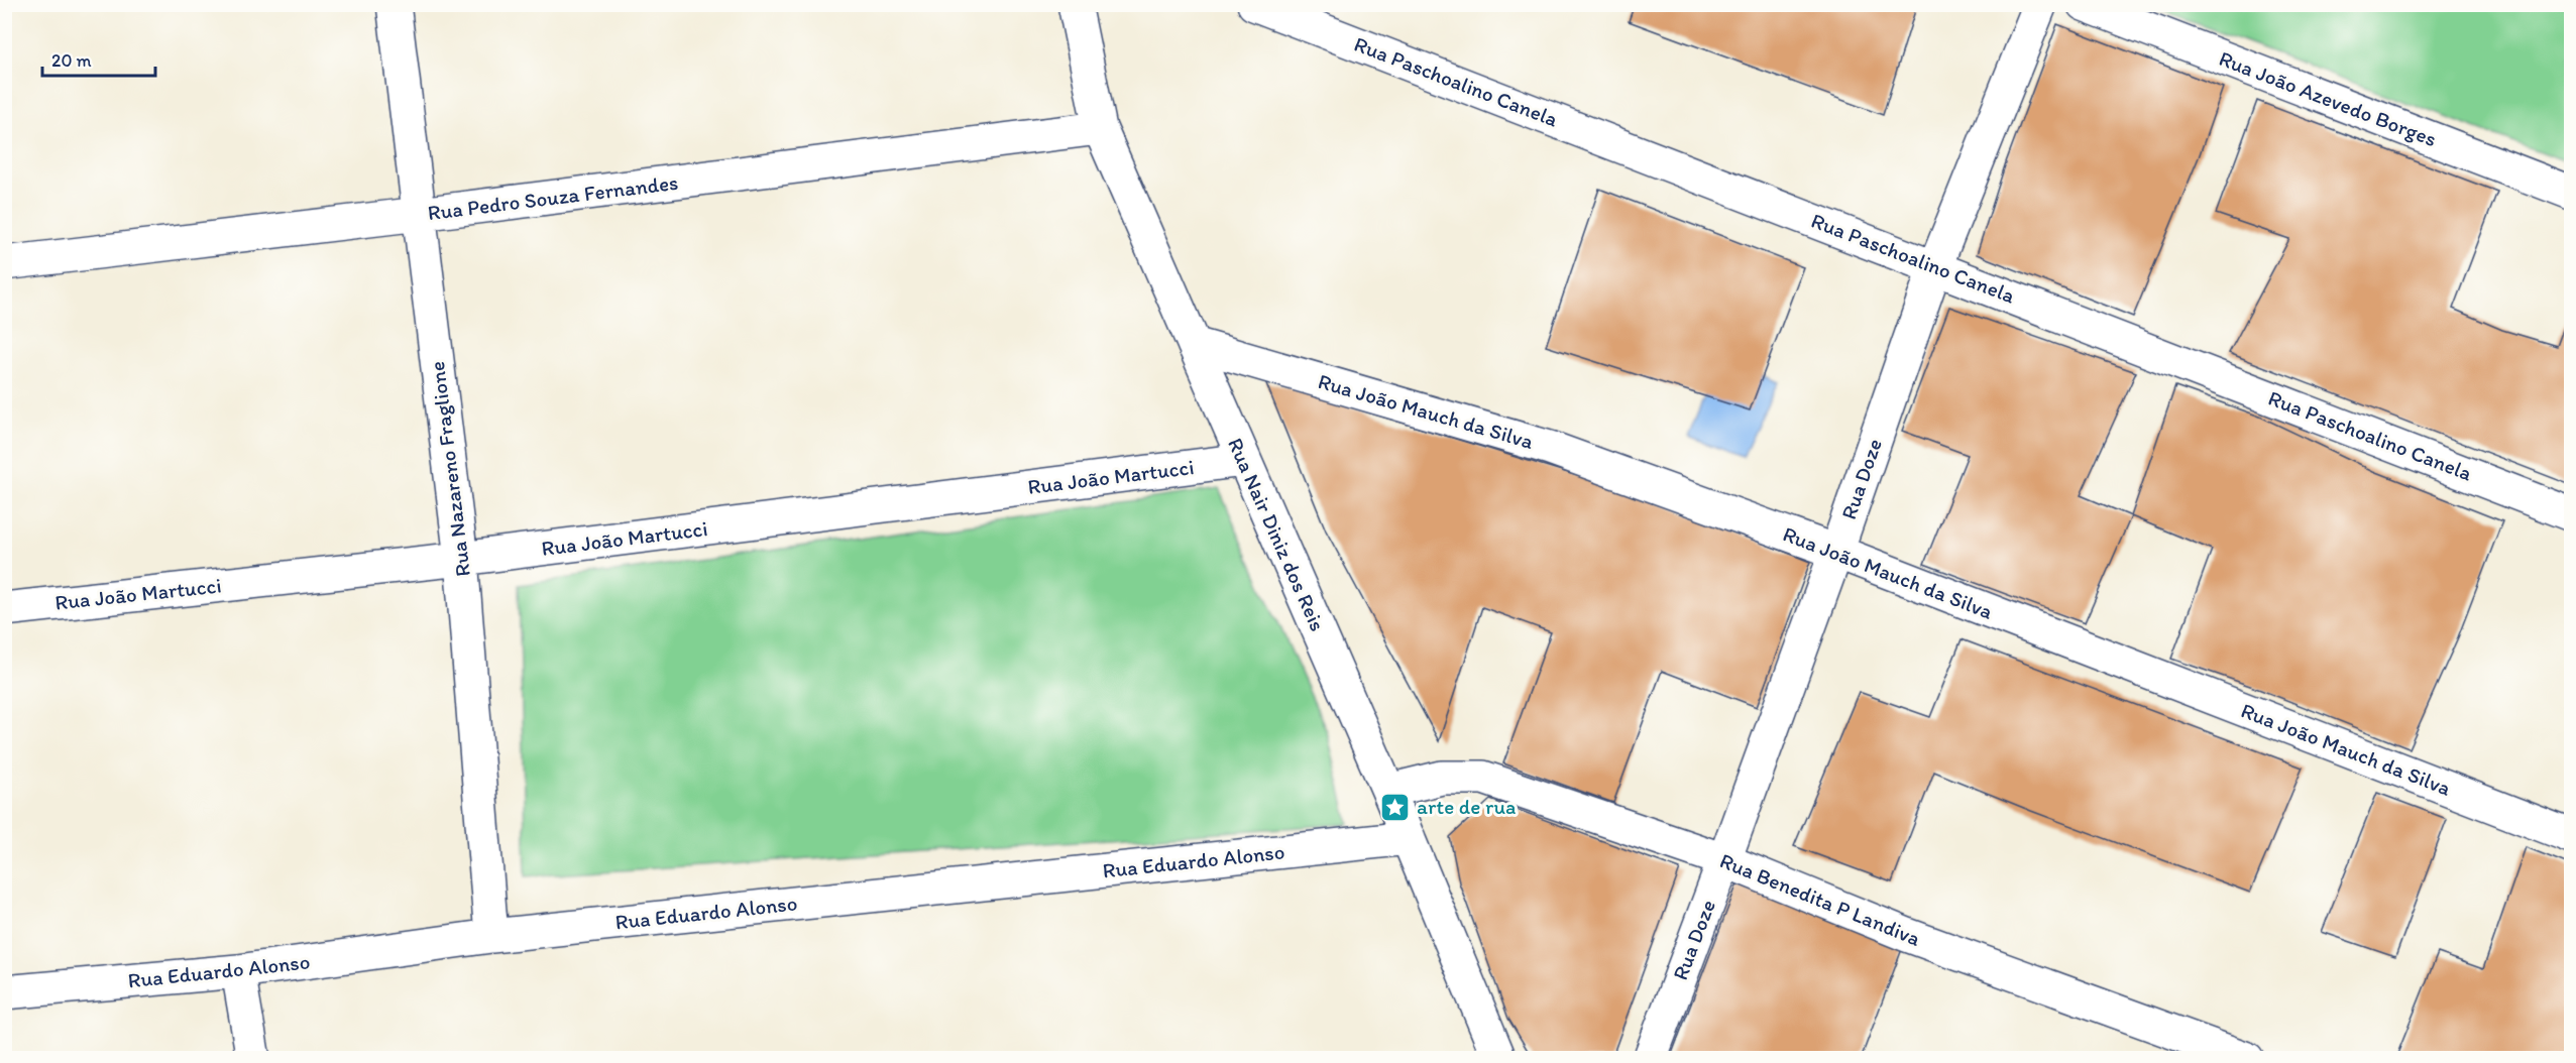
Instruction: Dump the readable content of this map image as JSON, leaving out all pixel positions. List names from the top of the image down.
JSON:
{
  "streets": {
    "street": [
      "Rua Paschoalino Canela",
      "Rua João Azevedo Borges",
      "Rua Pedro Souza Fernandes",
      "Rua João Mauch da Silva",
      "Rua Nazareno Fraglione",
      "Rua João Martucci",
      "Rua Doze",
      "Rua Nair Diniz dos Reis",
      "Rua Eduardo Alonso",
      "Rua Benedita P Landiva"
    ]
  },
  "crossings": [
    ["Rua Paschoalino Canela", "Rua Doze"],
    ["Rua Pedro Souza Fernandes", "Rua Nazareno Fraglione"],
    ["Rua Pedro Souza Fernandes", "Rua Nair Diniz dos Reis"],
    ["Rua João Mauch da Silva", "Rua Doze"],
    ["Rua João Mauch da Silva", "Rua Nair Diniz dos Reis"],
    ["Rua Nazareno Fraglione", "Rua João Martucci"],
    ["Rua Nazareno Fraglione", "Rua Eduardo Alonso"],
    ["Rua João Martucci", "Rua Nair Diniz dos Reis"],
    ["Rua Doze", "Rua Benedita P Landiva"],
    ["Rua Nair Diniz dos Reis", "Rua Eduardo Alonso"],
    ["Rua Nair Diniz dos Reis", "Rua Benedita P Landiva"]
  ],
  "places": {
    "place": ["arte de rua"]
  },
  "scale_bar": "20 m"
}
